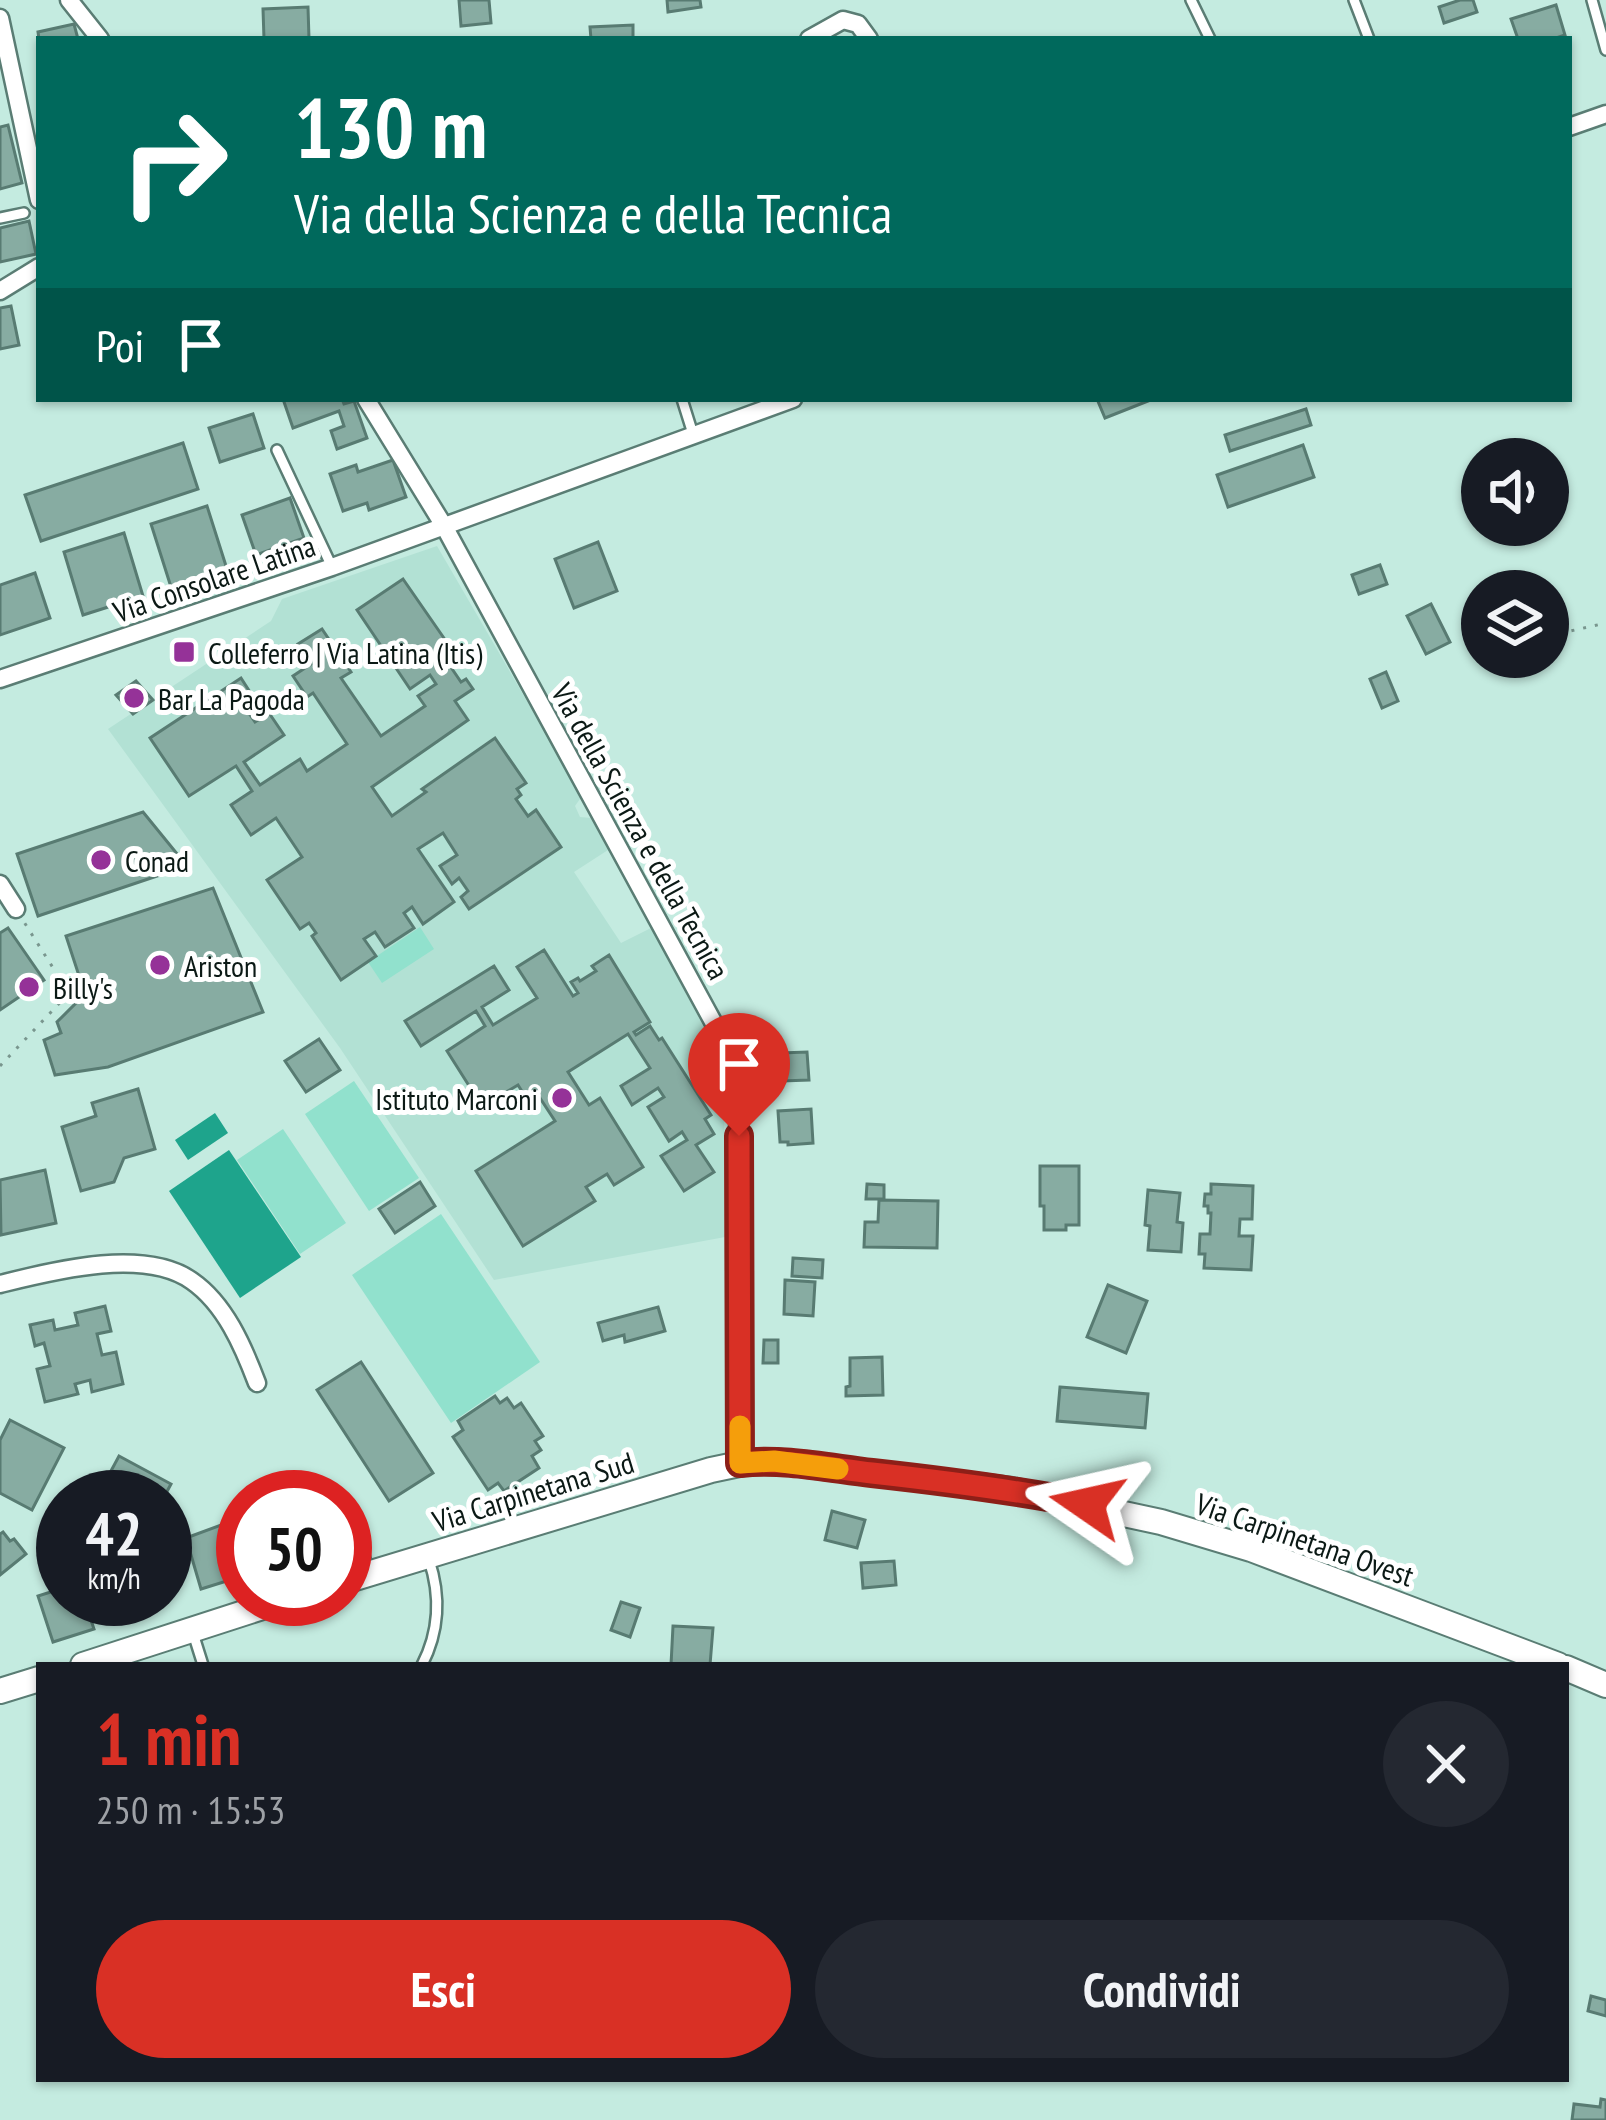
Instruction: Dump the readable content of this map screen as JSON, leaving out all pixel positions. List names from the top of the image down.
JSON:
{
  "streets": {
    "main road": ["Via Carpinetana Sud", "Via Carpinetana Ovest"],
    "street": ["Via Consolare Latina", "Via della Scienza e della Tecnica"]
  },
  "crossings": [
    ["Via Consolare Latina", "Via della Scienza e della Tecnica"],
    ["Via della Scienza e della Tecnica", "Via Carpinetana Sud"],
    ["Via della Scienza e della Tecnica", "Via Carpinetana Ovest"],
    ["Via Carpinetana Sud", "Via Carpinetana Ovest"]
  ],
  "places": {
    "transit": ["Colleferro | Via Latina (Itis)"],
    "other": [
      "Bar La Pagoda",
      "Conad",
      "Ariston",
      "Billy's",
      "Istituto Marconi"
    ]
  },
  "page": {
    "turn": ["130 m", "Via della Scienza e della Tecnica"],
    "then": "Poi",
    "speed": "42 km/h",
    "limit": "50",
    "heading": ["1 min", "250 m · 15:53"],
    "buttons": ["Esci", "Condividi"]
  }
}
